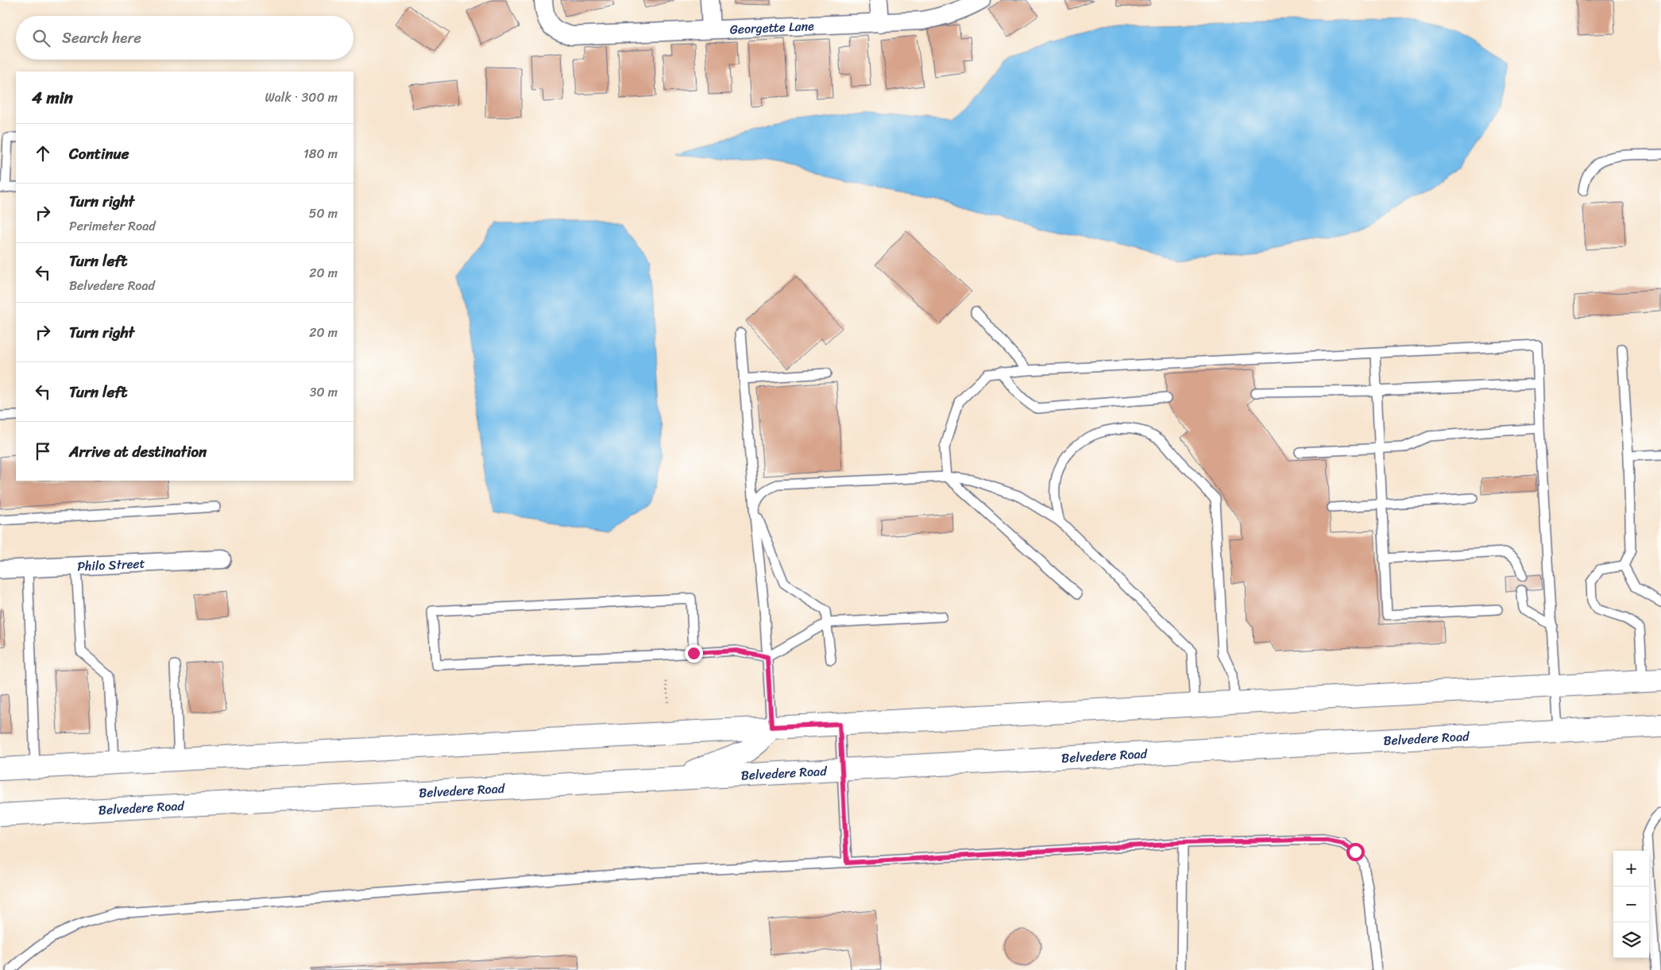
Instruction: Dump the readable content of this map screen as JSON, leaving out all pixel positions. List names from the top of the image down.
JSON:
{
  "streets": {
    "main road": ["Belvedere Road"],
    "street": ["Georgette Lane", "Philo Street"]
  },
  "page": {
    "search": "Search here",
    "heading": ["4 min", "Walk · 300 m"],
    "list": [
      ["Continue", "180 m"],
      ["Turn right", "Perimeter Road", "50 m"],
      ["Turn left", "Belvedere Road", "20 m"],
      ["Turn right", "20 m"],
      ["Turn left", "30 m"],
      "Arrive at destination"
    ],
    "map_buttons": ["+", "−"]
  }
}
